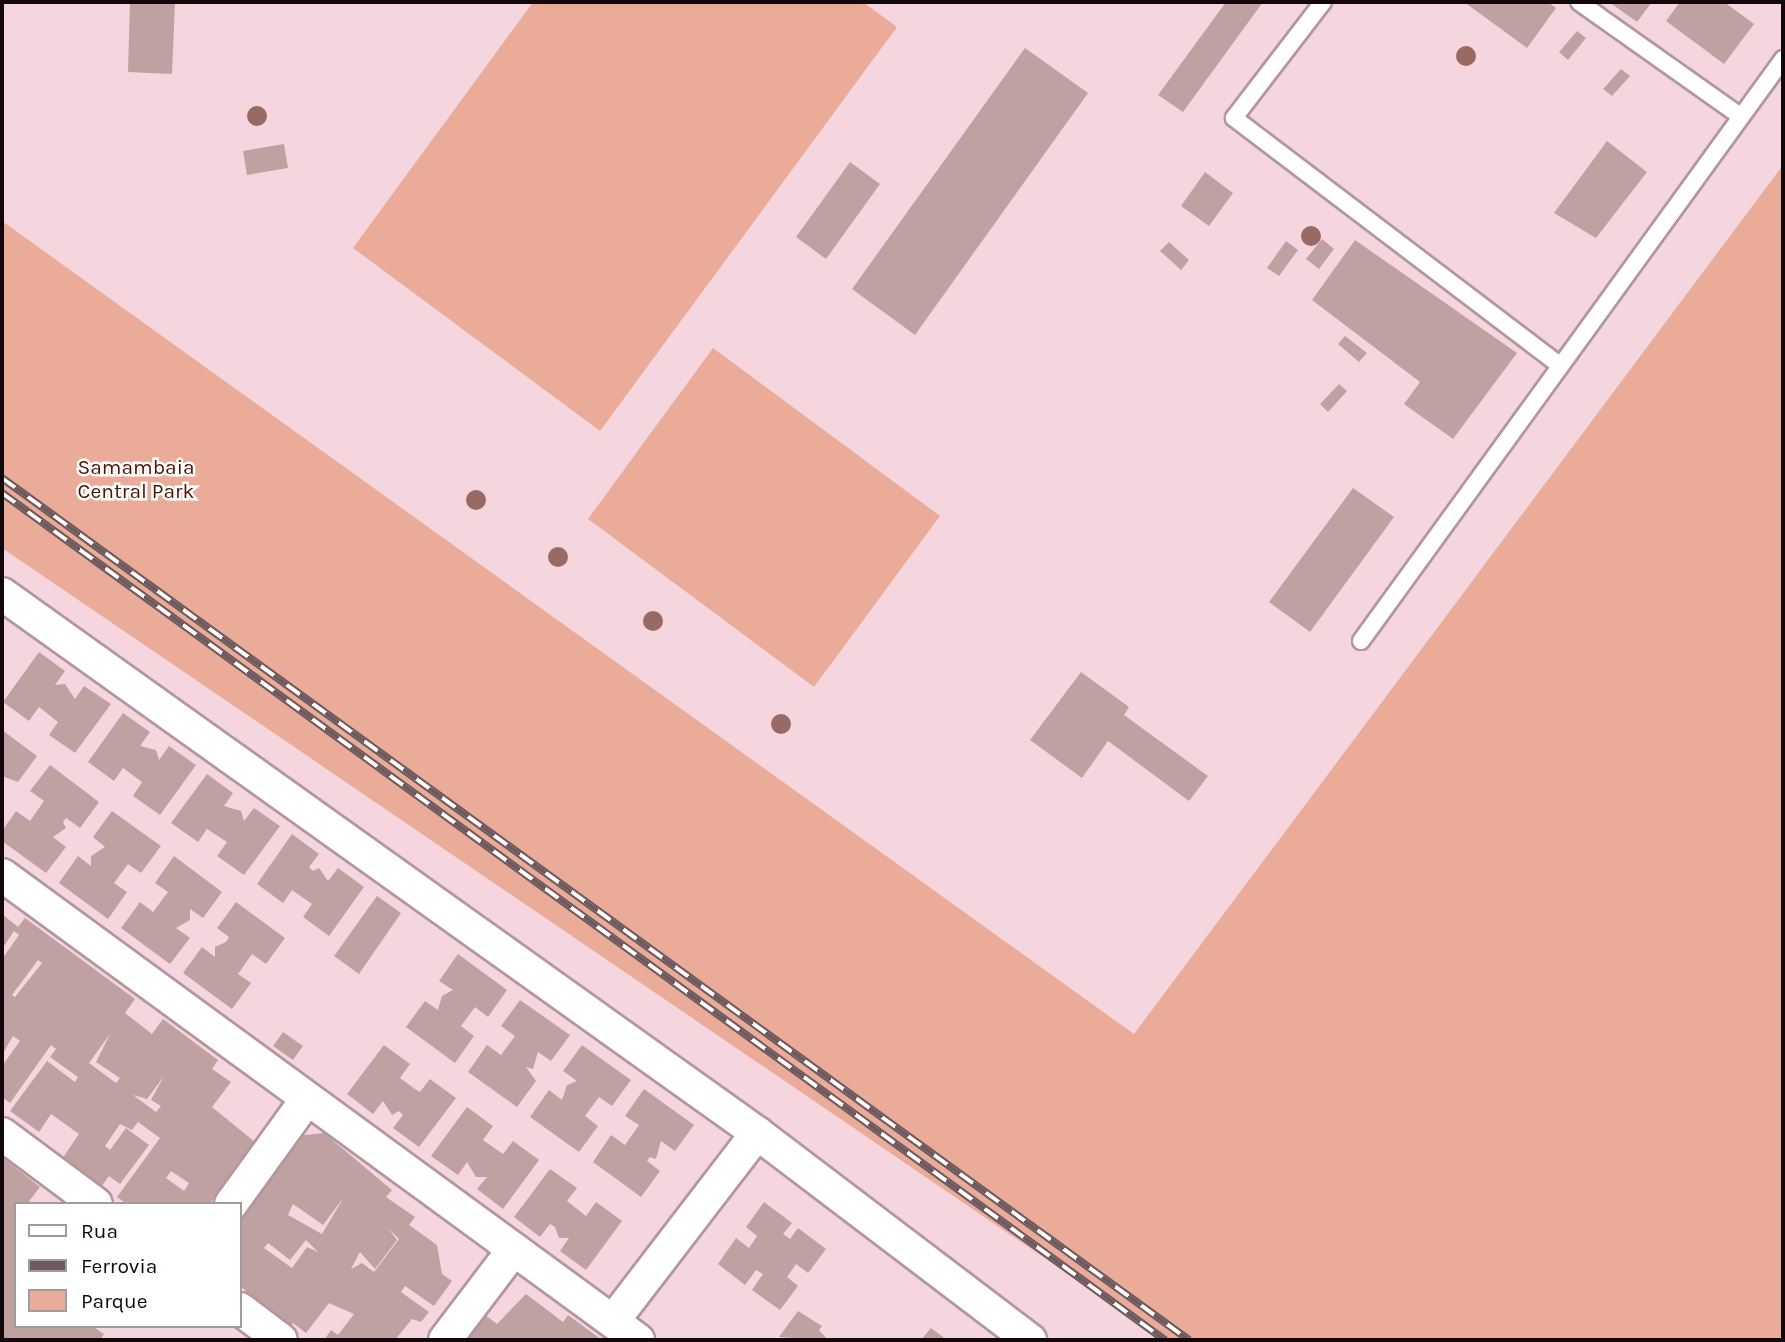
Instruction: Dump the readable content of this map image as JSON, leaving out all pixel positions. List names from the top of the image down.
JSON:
{
  "parks": ["Samambaia Central Park"],
  "legend": ["Rua", "Ferrovia", "Parque"]
}
